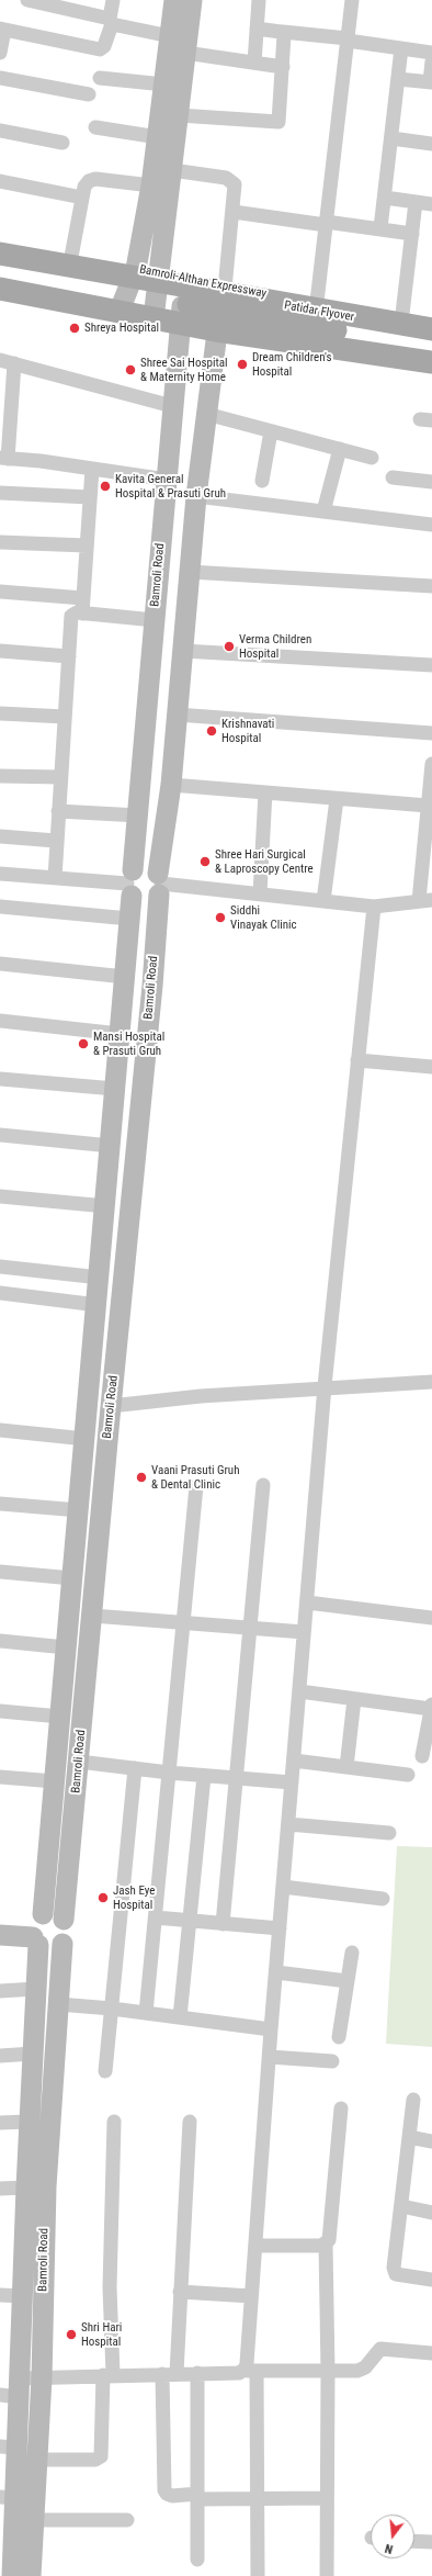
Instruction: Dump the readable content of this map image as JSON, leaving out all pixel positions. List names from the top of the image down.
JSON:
{
  "streets": {
    "main road": ["Bamroli-Althan Expressway", "Patidar Flyover"],
    "street": ["Bamroli Road"]
  },
  "crossings": [
    ["Bamroli-Althan Expressway", "Bamroli Road"]
  ],
  "places": [
    "Shreya Hospital",
    "Dream Children's Hospital",
    "Shree Sai Hospital & Maternity Home",
    "Kavita General Hospital & Prasuti Gruh",
    "Verma Children Hospital",
    "Krishnavati Hospital",
    "Shree Hari Surgical & Laproscopy Centre",
    "Siddhi Vinayak Clinic",
    "Mansi Hospital & Prasuti Gruh",
    "Vaani Prasuti Gruh & Dental Clinic",
    "Jash Eye Hospital",
    "Shri Hari Hospital"
  ],
  "north": "bottom"
}
